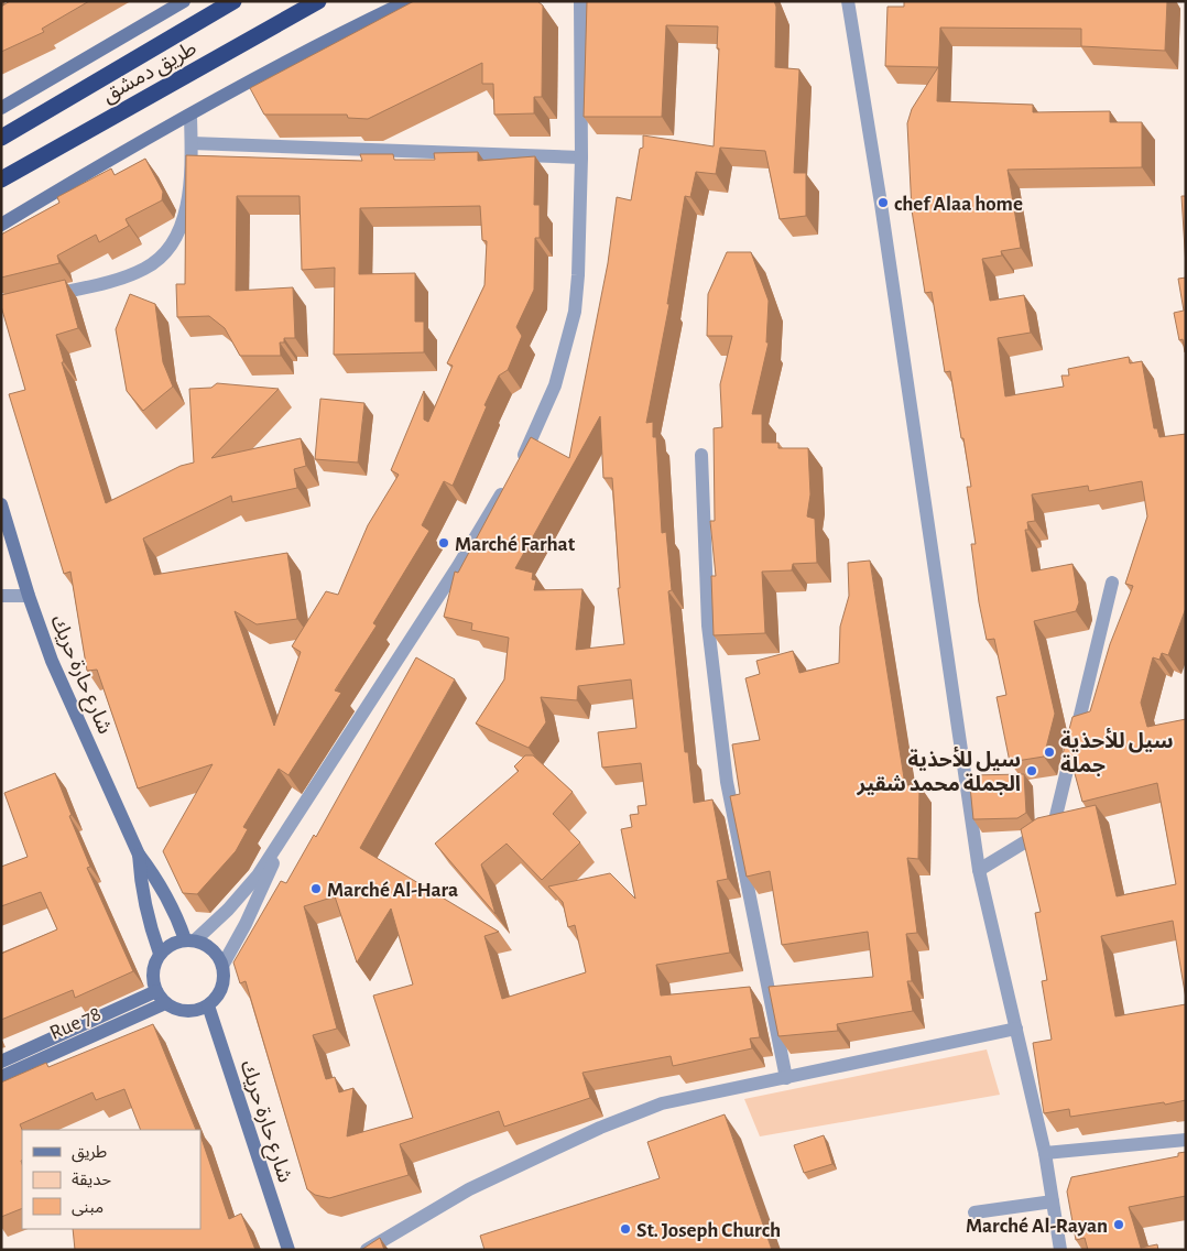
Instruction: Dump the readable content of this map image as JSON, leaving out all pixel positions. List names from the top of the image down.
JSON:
{
  "streets": {
    "highway": ["طريق دمشق"],
    "street": ["شارع حارة حريك", "Rue 78"]
  },
  "crossings": [
    ["شارع حارة حريك", "Rue 78"]
  ],
  "places": [
    "chef Alaa home",
    "Marché Farhat",
    "سيل للأحذية جملة",
    "سيل للأحذية الجملة محمد شقير",
    "Marché Al-Hara",
    "Marché Al-Rayan",
    "St. Joseph Church"
  ],
  "legend": ["طريق", "حديقة", "مبنى"]
}
